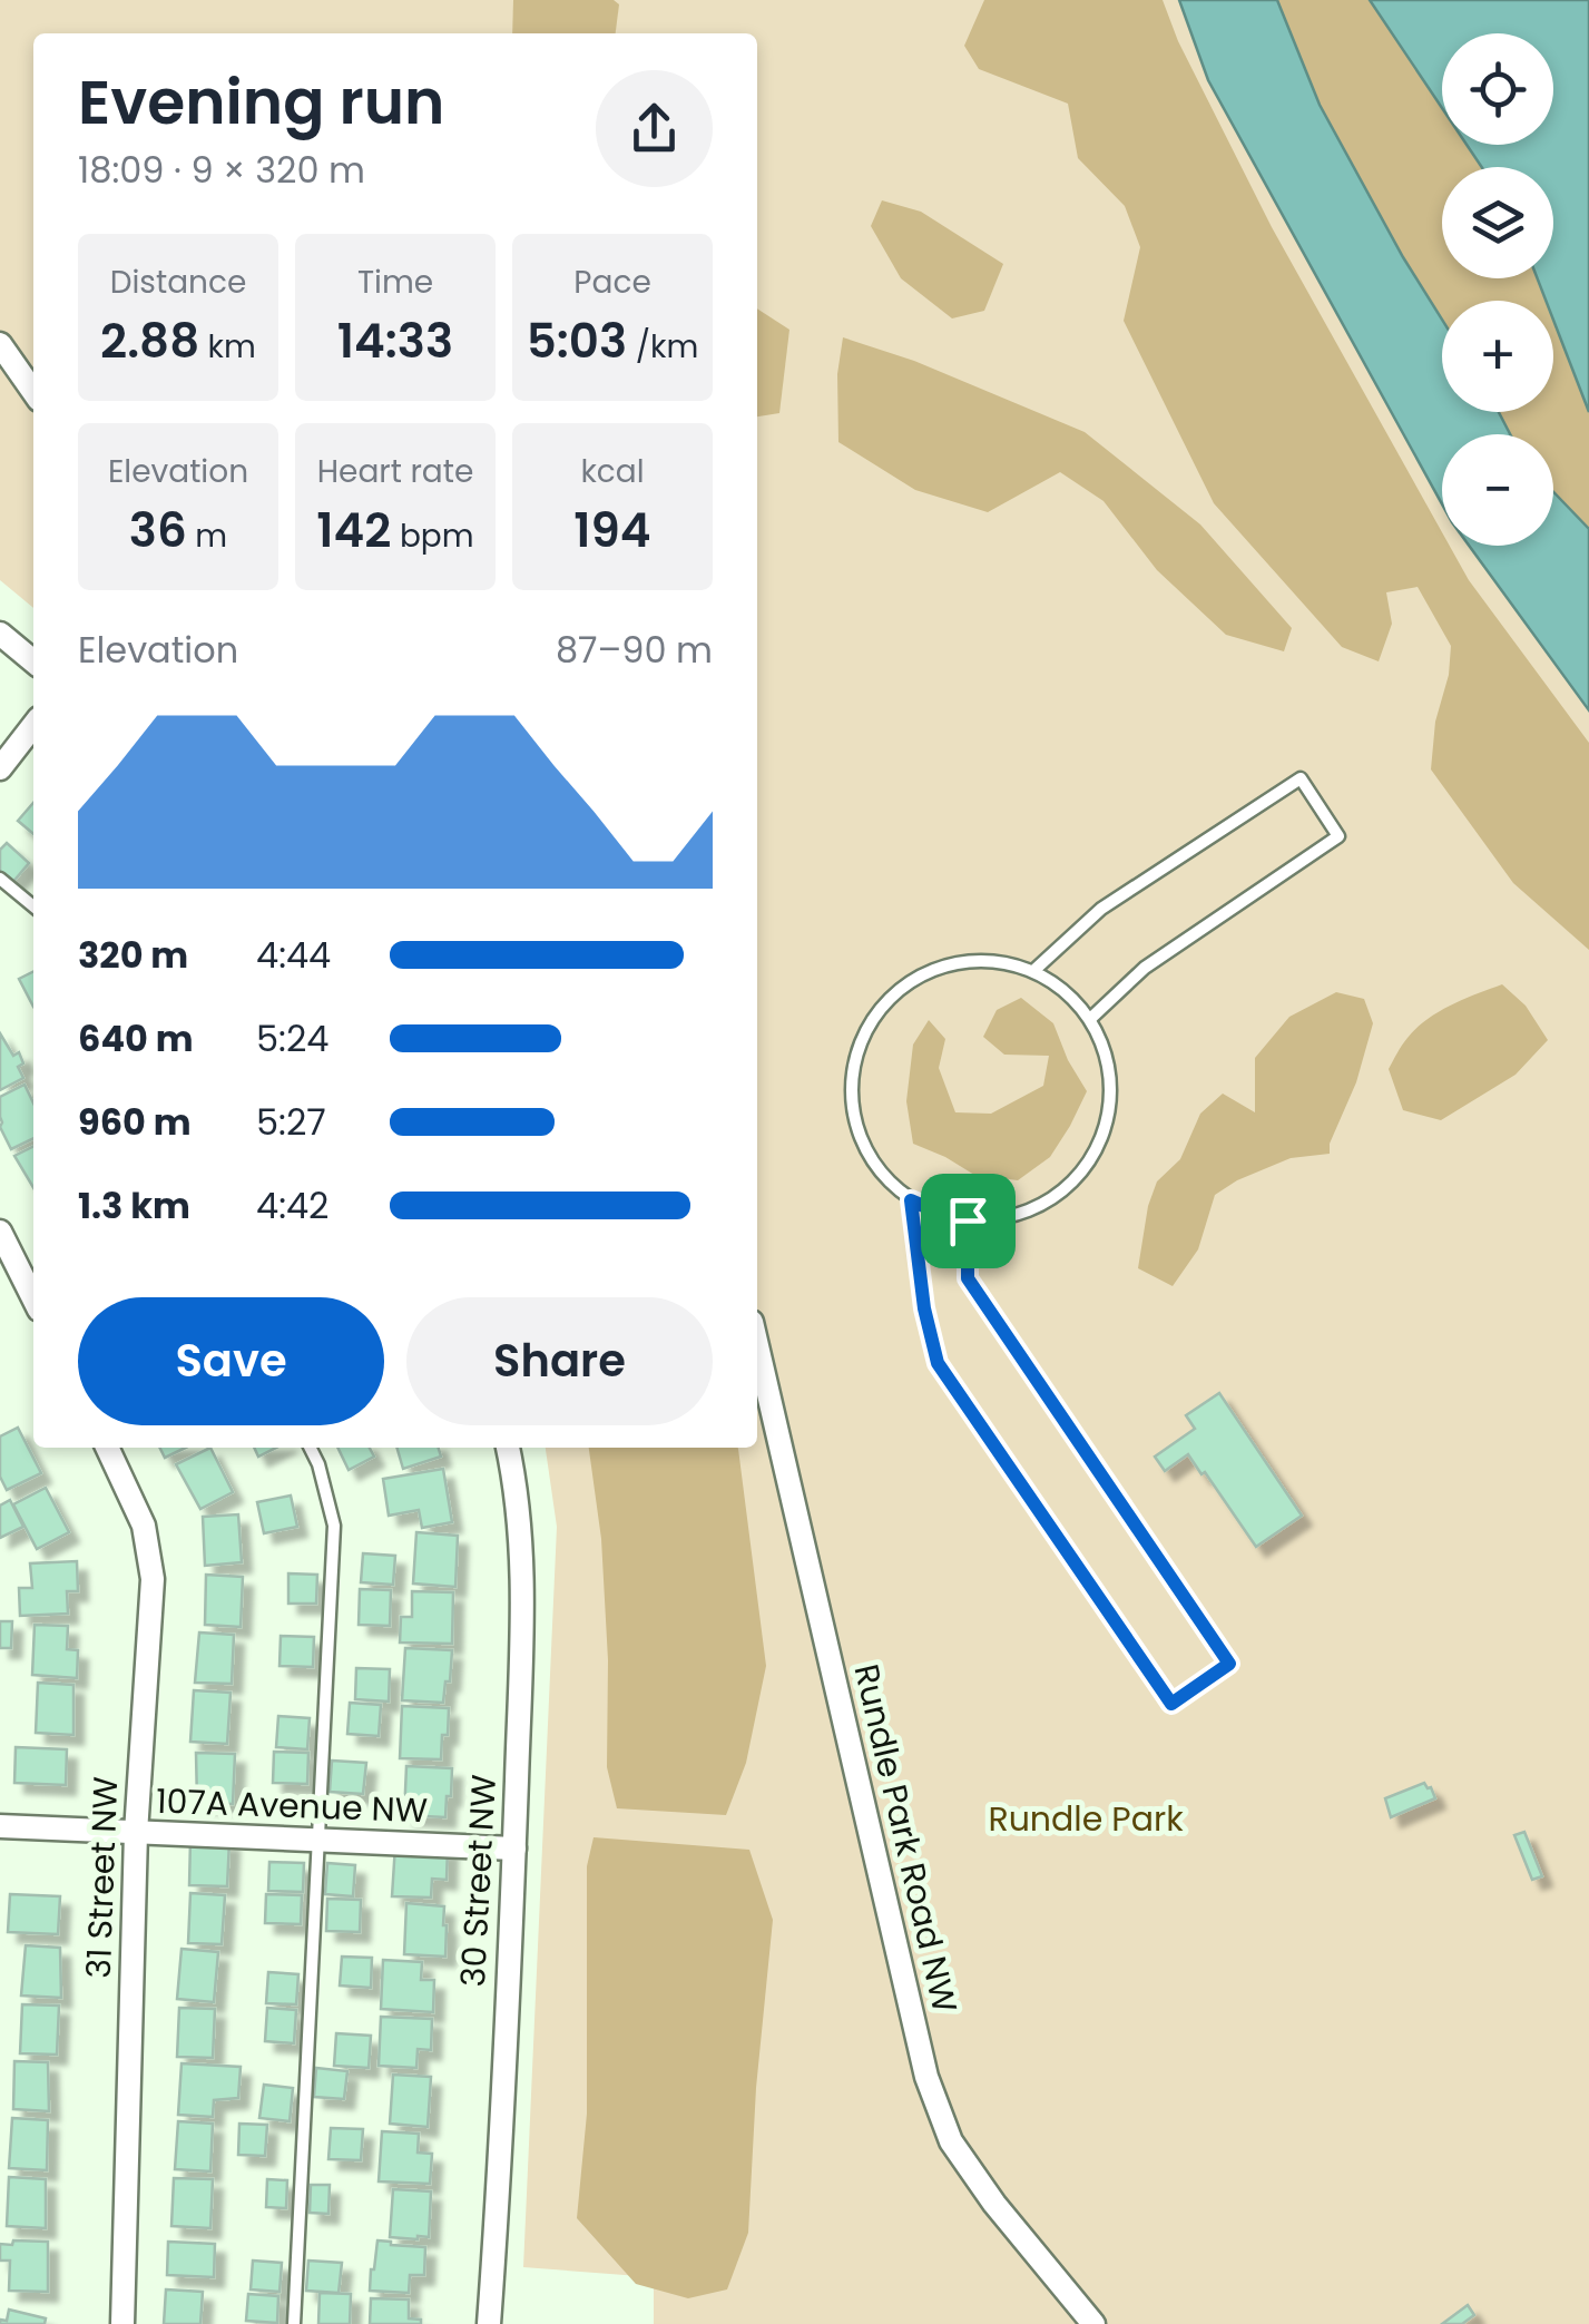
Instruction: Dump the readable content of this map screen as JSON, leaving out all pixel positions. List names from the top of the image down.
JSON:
{
  "streets": {
    "street": [
      "107A Avenue NW",
      "Rundle Park Road NW",
      "31 Street NW",
      "30 Street NW"
    ]
  },
  "crossings": [
    ["107A Avenue NW", "31 Street NW"],
    ["107A Avenue NW", "30 Street NW"]
  ],
  "parks": ["Rundle Park"],
  "page": {
    "map_buttons": ["+", "−"],
    "heading": ["Evening run", "18:09 · 9 × 320 m"],
    "stats": [
      ["Distance", "2.88 km"],
      ["Time", "14:33"],
      ["Pace", "5:03 /km"],
      ["Elevation", "36 m"],
      ["Heart rate", "142 bpm"],
      ["kcal", "194"]
    ],
    "chart": ["Elevation", "87–90 m"],
    "list": [
      {
        "name": "320 m",
        "note": "4:44"
      },
      {
        "name": "640 m",
        "note": "5:24"
      },
      {
        "name": "960 m",
        "note": "5:27"
      },
      {
        "name": "1.3 km",
        "note": "4:42"
      }
    ],
    "buttons": ["Save", "Share"]
  }
}
